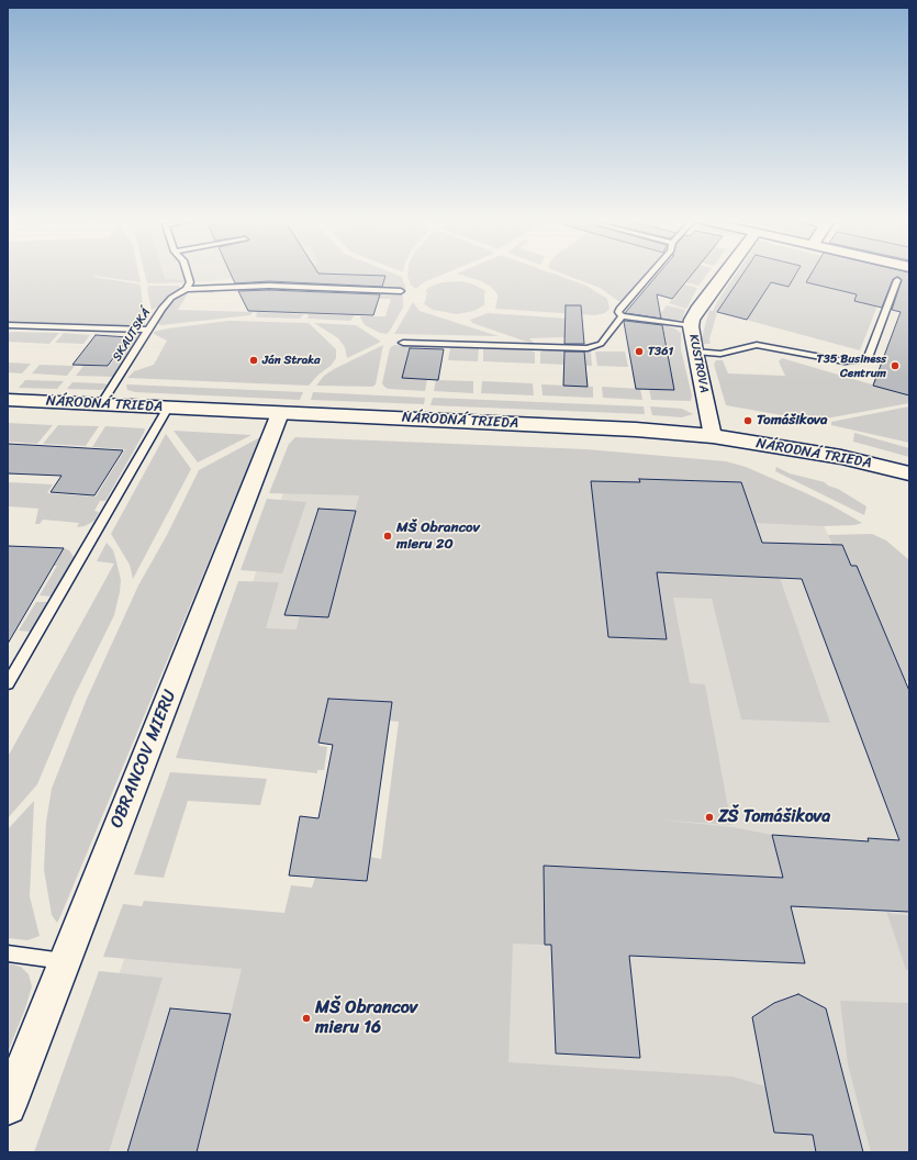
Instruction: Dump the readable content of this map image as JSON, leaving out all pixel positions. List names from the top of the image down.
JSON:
{
  "streets": {
    "street": ["KUSTROVA", "NÁRODNÁ TRIEDA", "OBRANCOV MIERU"],
    "lane": ["SKAUTSKÁ"]
  },
  "crossings": [
    ["SKAUTSKÁ", "NÁRODNÁ TRIEDA"],
    ["KUSTROVA", "NÁRODNÁ TRIEDA"],
    ["NÁRODNÁ TRIEDA", "OBRANCOV MIERU"]
  ],
  "places": [
    "T361",
    "Ján Straka",
    "T35 Business Centrum",
    "Tomášikova",
    "MŠ Obrancov mieru 20",
    "ZŠ Tomášikova",
    "MŠ Obrancov mieru 16"
  ]
}
